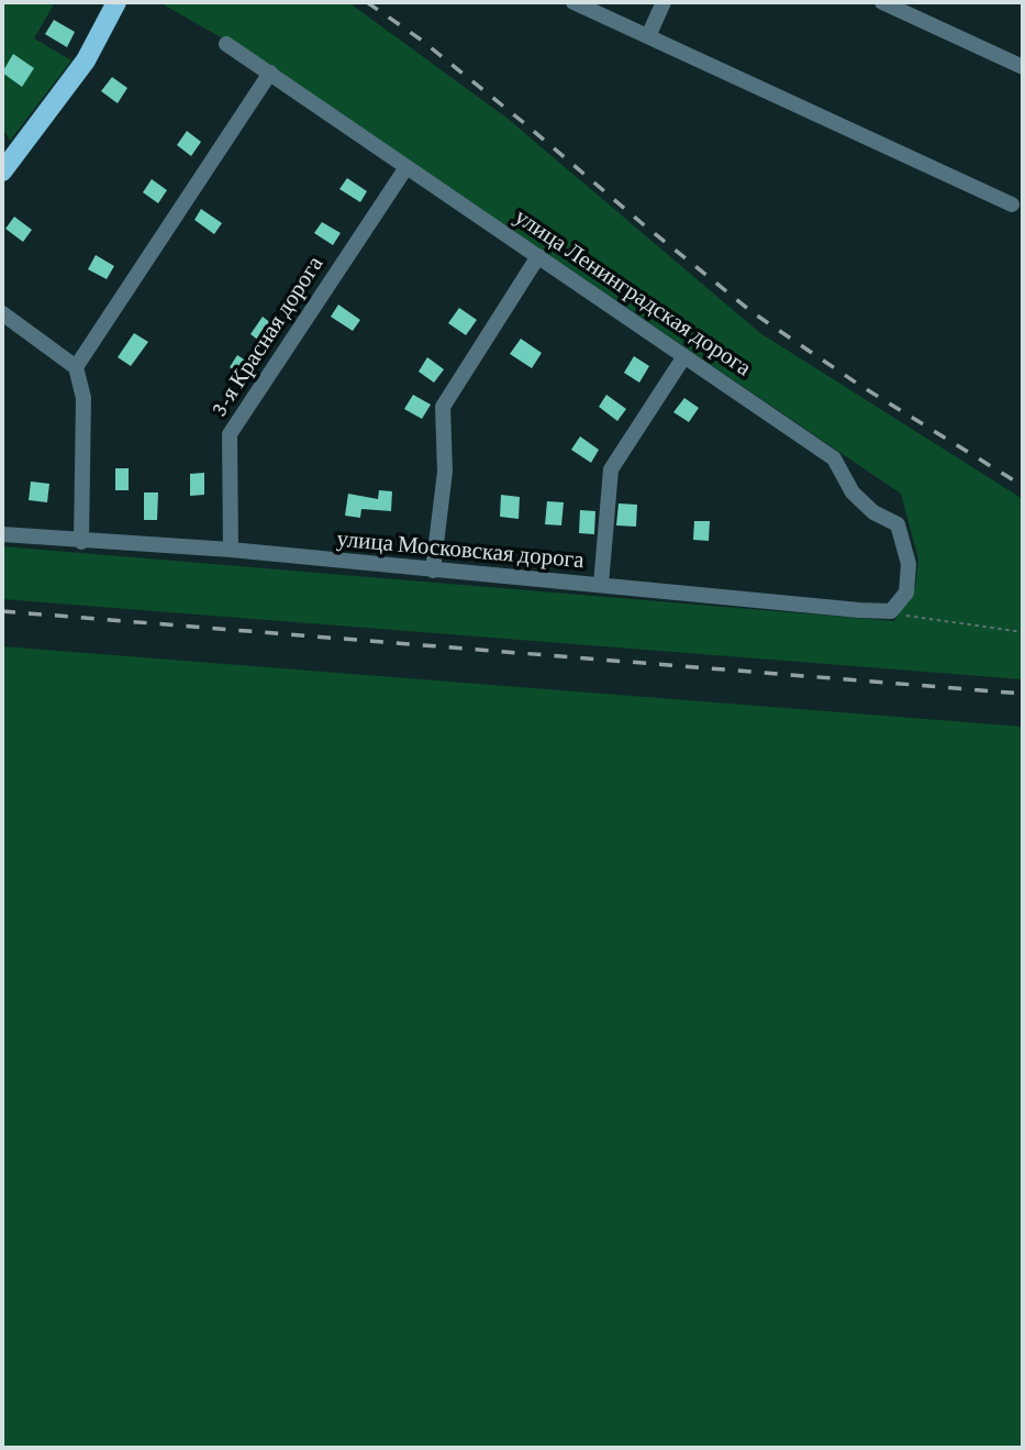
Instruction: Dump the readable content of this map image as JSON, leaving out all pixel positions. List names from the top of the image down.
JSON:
{
  "streets": {
    "street": ["улица Ленинградская дорога", "3-я Красная дорога", "улица Московская дорога"]
  },
  "crossings": [
    ["улица Ленинградская дорога", "3-я Красная дорога"],
    ["улица Ленинградская дорога", "улица Московская дорога"],
    ["3-я Красная дорога", "улица Московская дорога"]
  ]
}
